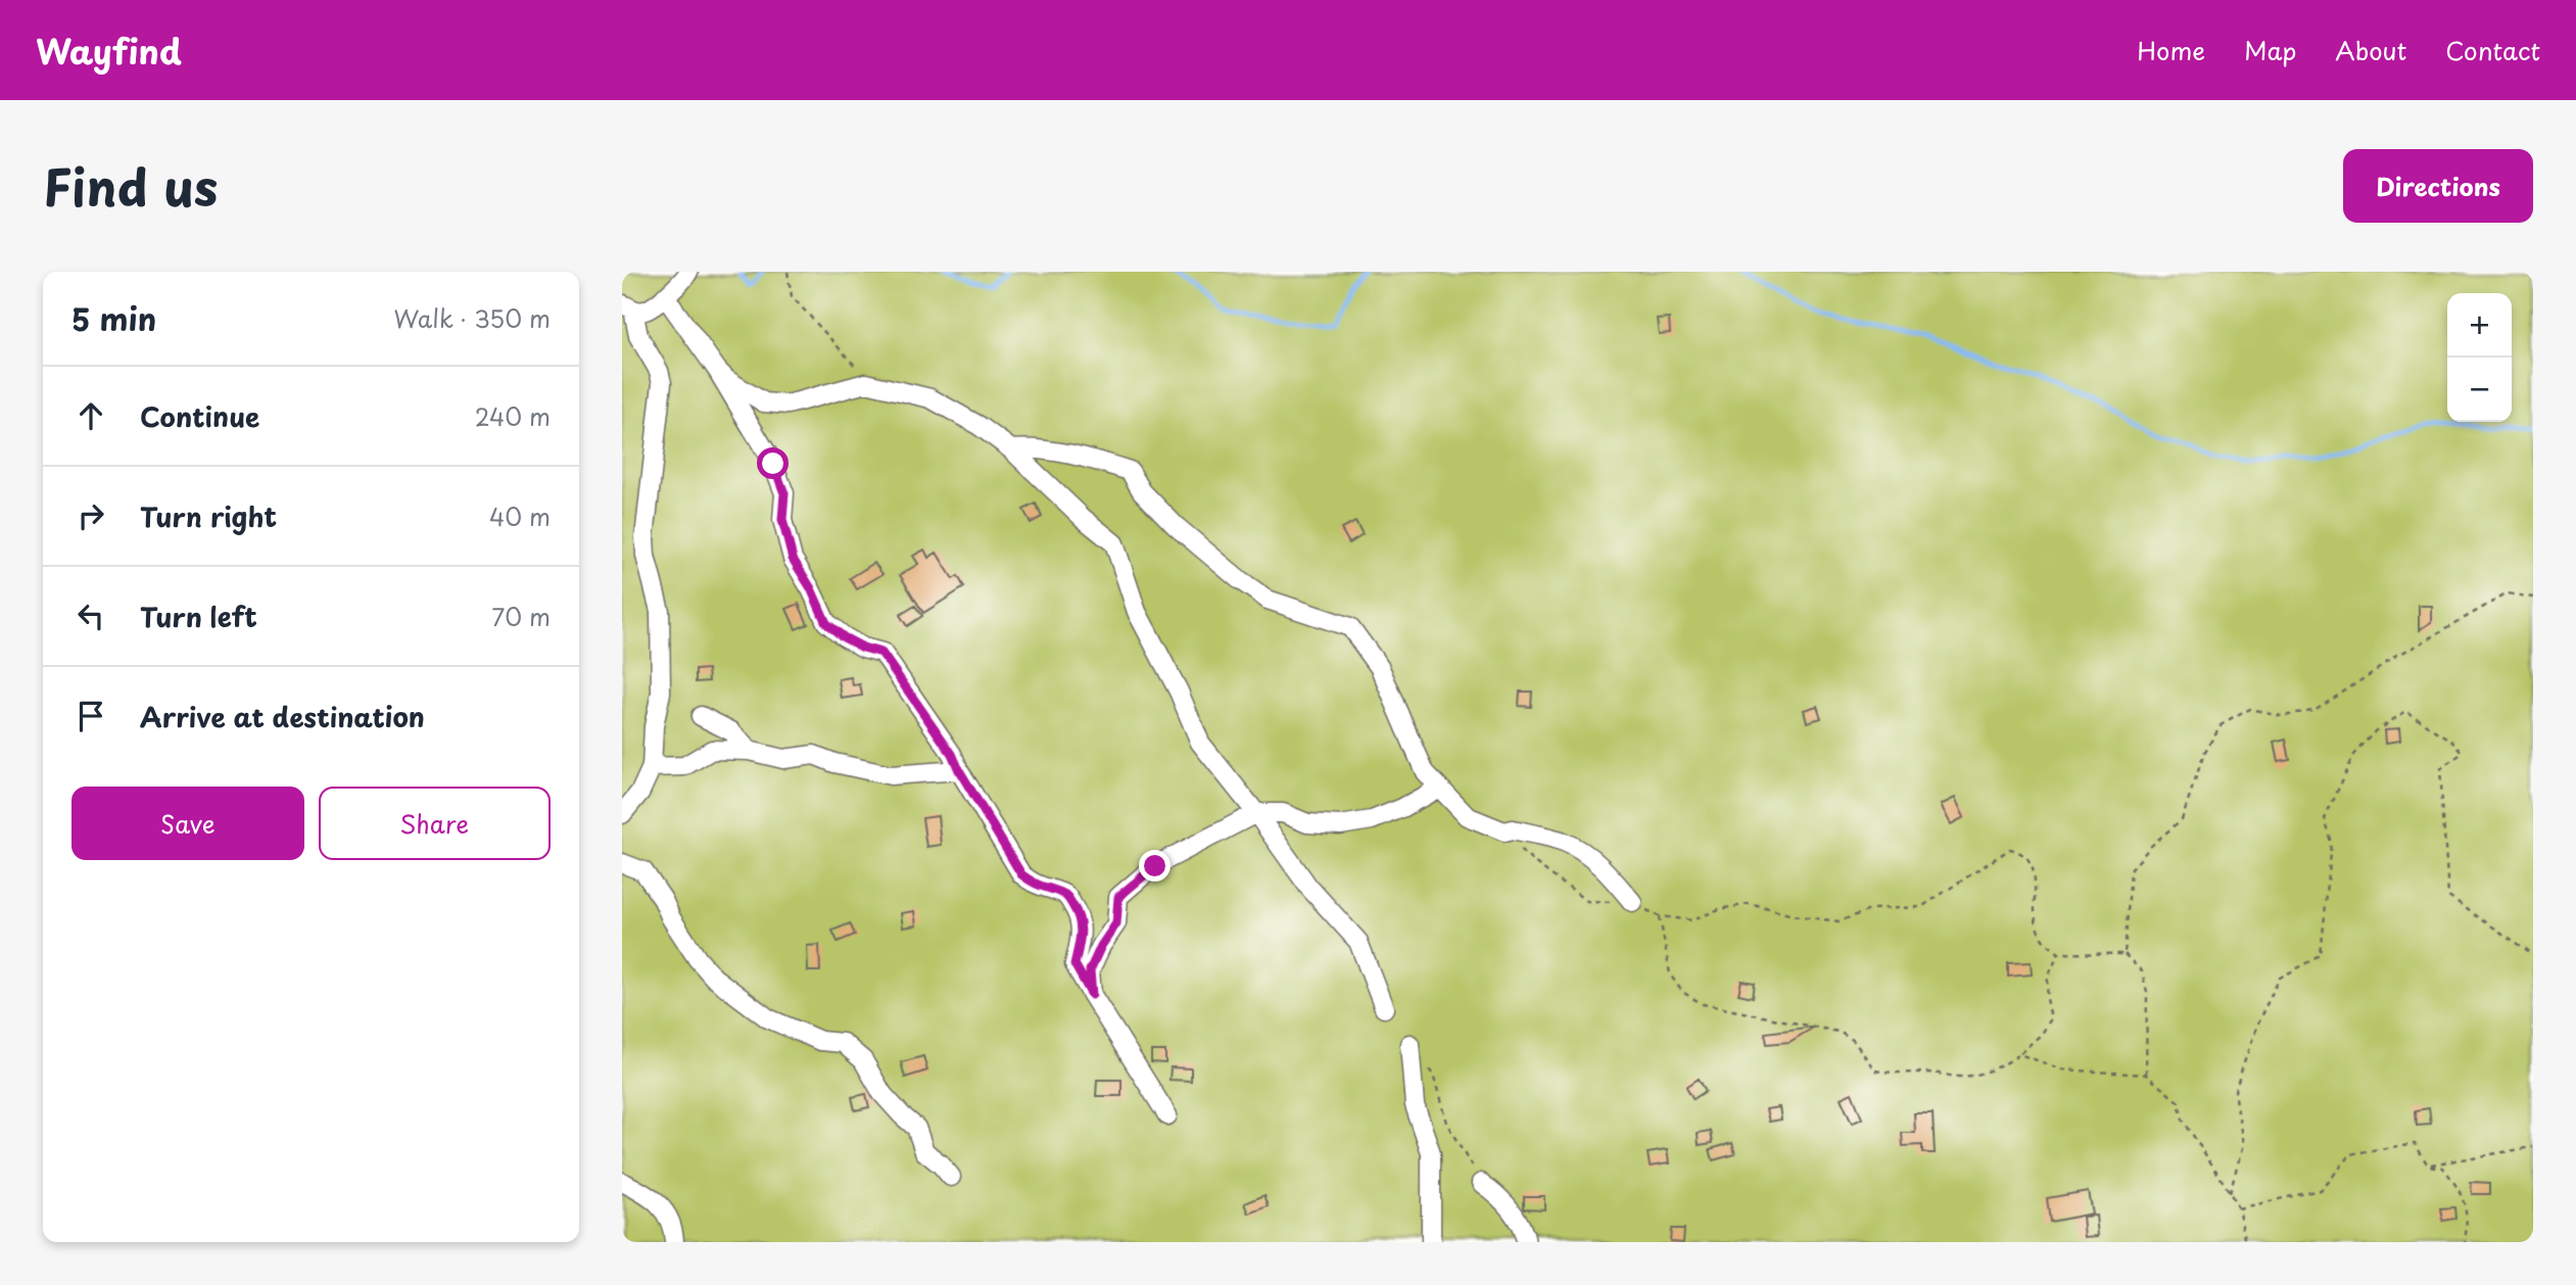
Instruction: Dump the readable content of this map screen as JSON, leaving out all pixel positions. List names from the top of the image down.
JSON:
{
  "page": {
    "header": "Wayfind",
    "nav": [
      "Home",
      "Map",
      "About",
      "Contact"
    ],
    "title": "Find us",
    "buttons": [
      "Directions",
      ["Save", "Share"]
    ],
    "heading": ["5 min", "Walk · 350 m"],
    "map_buttons": ["+", "−"],
    "list": [
      ["Continue", "240 m"],
      ["Turn right", "40 m"],
      ["Turn left", "70 m"],
      "Arrive at destination"
    ]
  }
}
